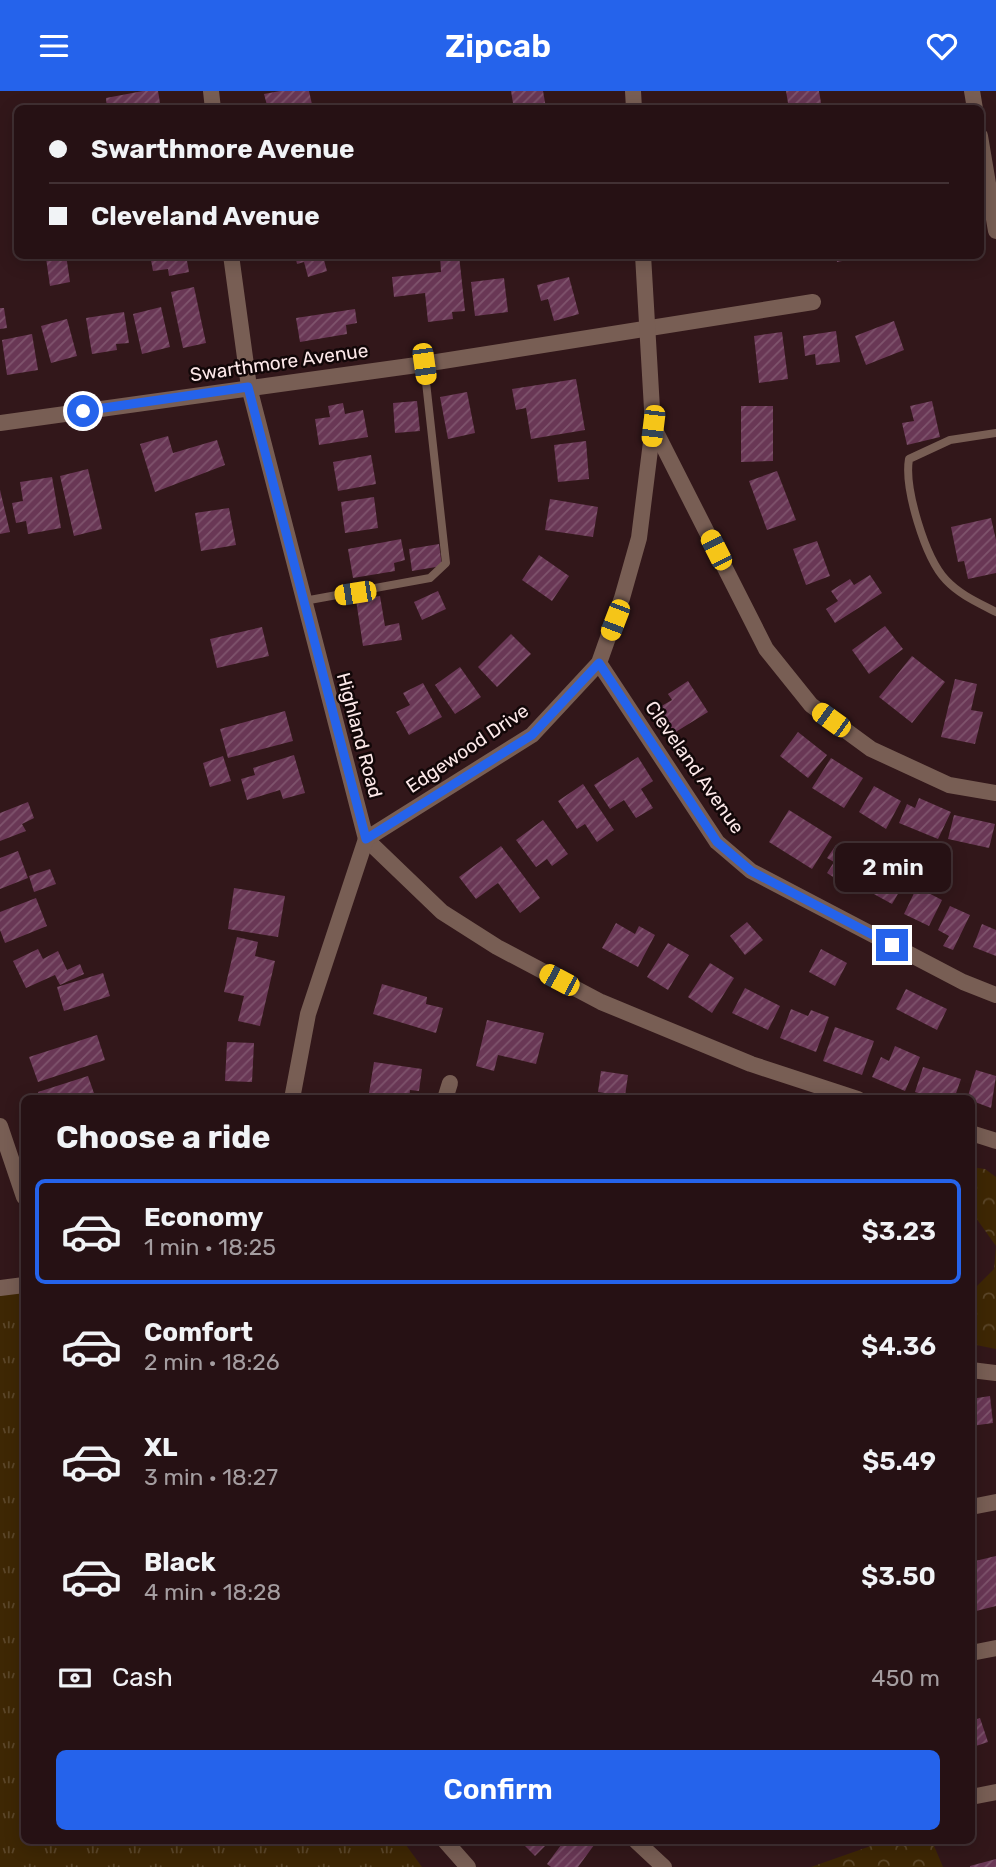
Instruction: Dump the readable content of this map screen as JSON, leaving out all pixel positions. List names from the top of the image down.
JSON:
{
  "streets": {
    "street": [
      "Swarthmore Avenue",
      "Highland Road",
      "Edgewood Drive",
      "Cleveland Avenue"
    ]
  },
  "crossings": [
    ["Swarthmore Avenue", "Highland Road"],
    ["Swarthmore Avenue", "Edgewood Drive"],
    ["Highland Road", "Edgewood Drive"],
    ["Edgewood Drive", "Cleveland Avenue"]
  ],
  "page": {
    "header": "Zipcab",
    "banner": ["Swarthmore Avenue", "Cleveland Avenue"],
    "bubble": "2 min",
    "heading": "Choose a ride",
    "list": [
      {
        "name": "Economy",
        "note": "1 min · 18:25",
        "value": "$3.23"
      },
      {
        "name": "Comfort",
        "note": "2 min · 18:26",
        "value": "$4.36"
      },
      {
        "name": "XL",
        "note": "3 min · 18:27",
        "value": "$5.49"
      },
      {
        "name": "Black",
        "note": "4 min · 18:28",
        "value": "$3.50"
      }
    ],
    "pay": ["Cash", "450 m"],
    "buttons": "Confirm"
  }
}
